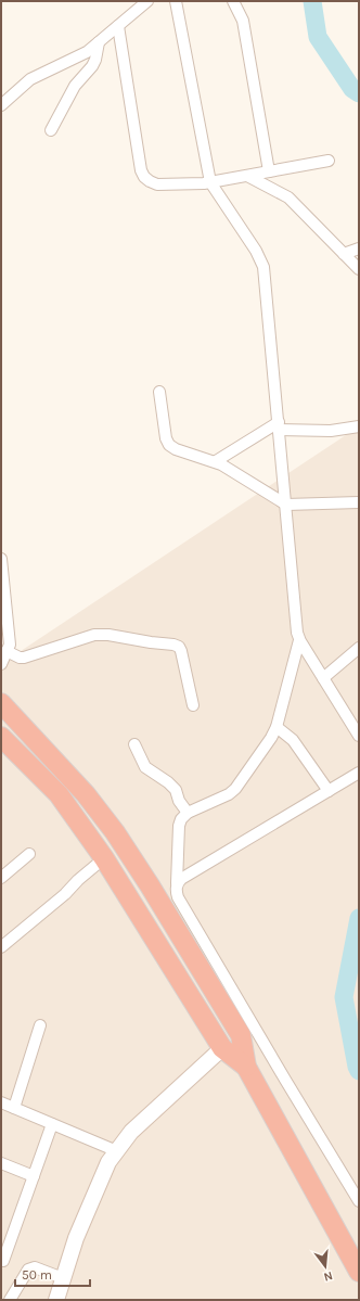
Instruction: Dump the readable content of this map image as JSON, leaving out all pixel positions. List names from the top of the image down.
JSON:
{
  "scale_bar": "50 m",
  "north": "bottom"
}
